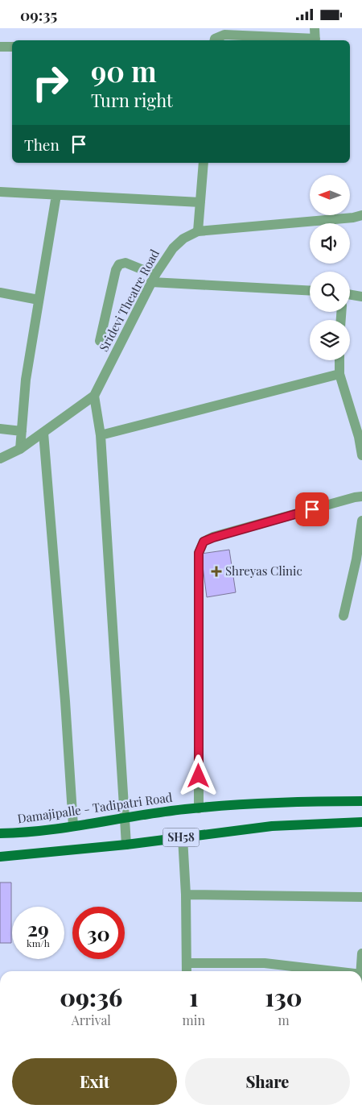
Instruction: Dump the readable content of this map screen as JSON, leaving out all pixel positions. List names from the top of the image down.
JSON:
{
  "streets": {
    "main road": ["Damajipalle - Tadipatri Road", "SH58"],
    "street": ["Sridevi Theatre Road"]
  },
  "places": {
    "health": ["Shreyas Clinic"]
  },
  "north": "left",
  "page": {
    "status": "09:35",
    "turn": ["90 m", "Turn right"],
    "then": "Then",
    "speed": "29 km/h",
    "limit": "30",
    "eta": [
      "09:36",
      "Arrival",
      "1",
      "min",
      "130",
      "m"
    ],
    "buttons": ["Exit", "Share"]
  }
}
